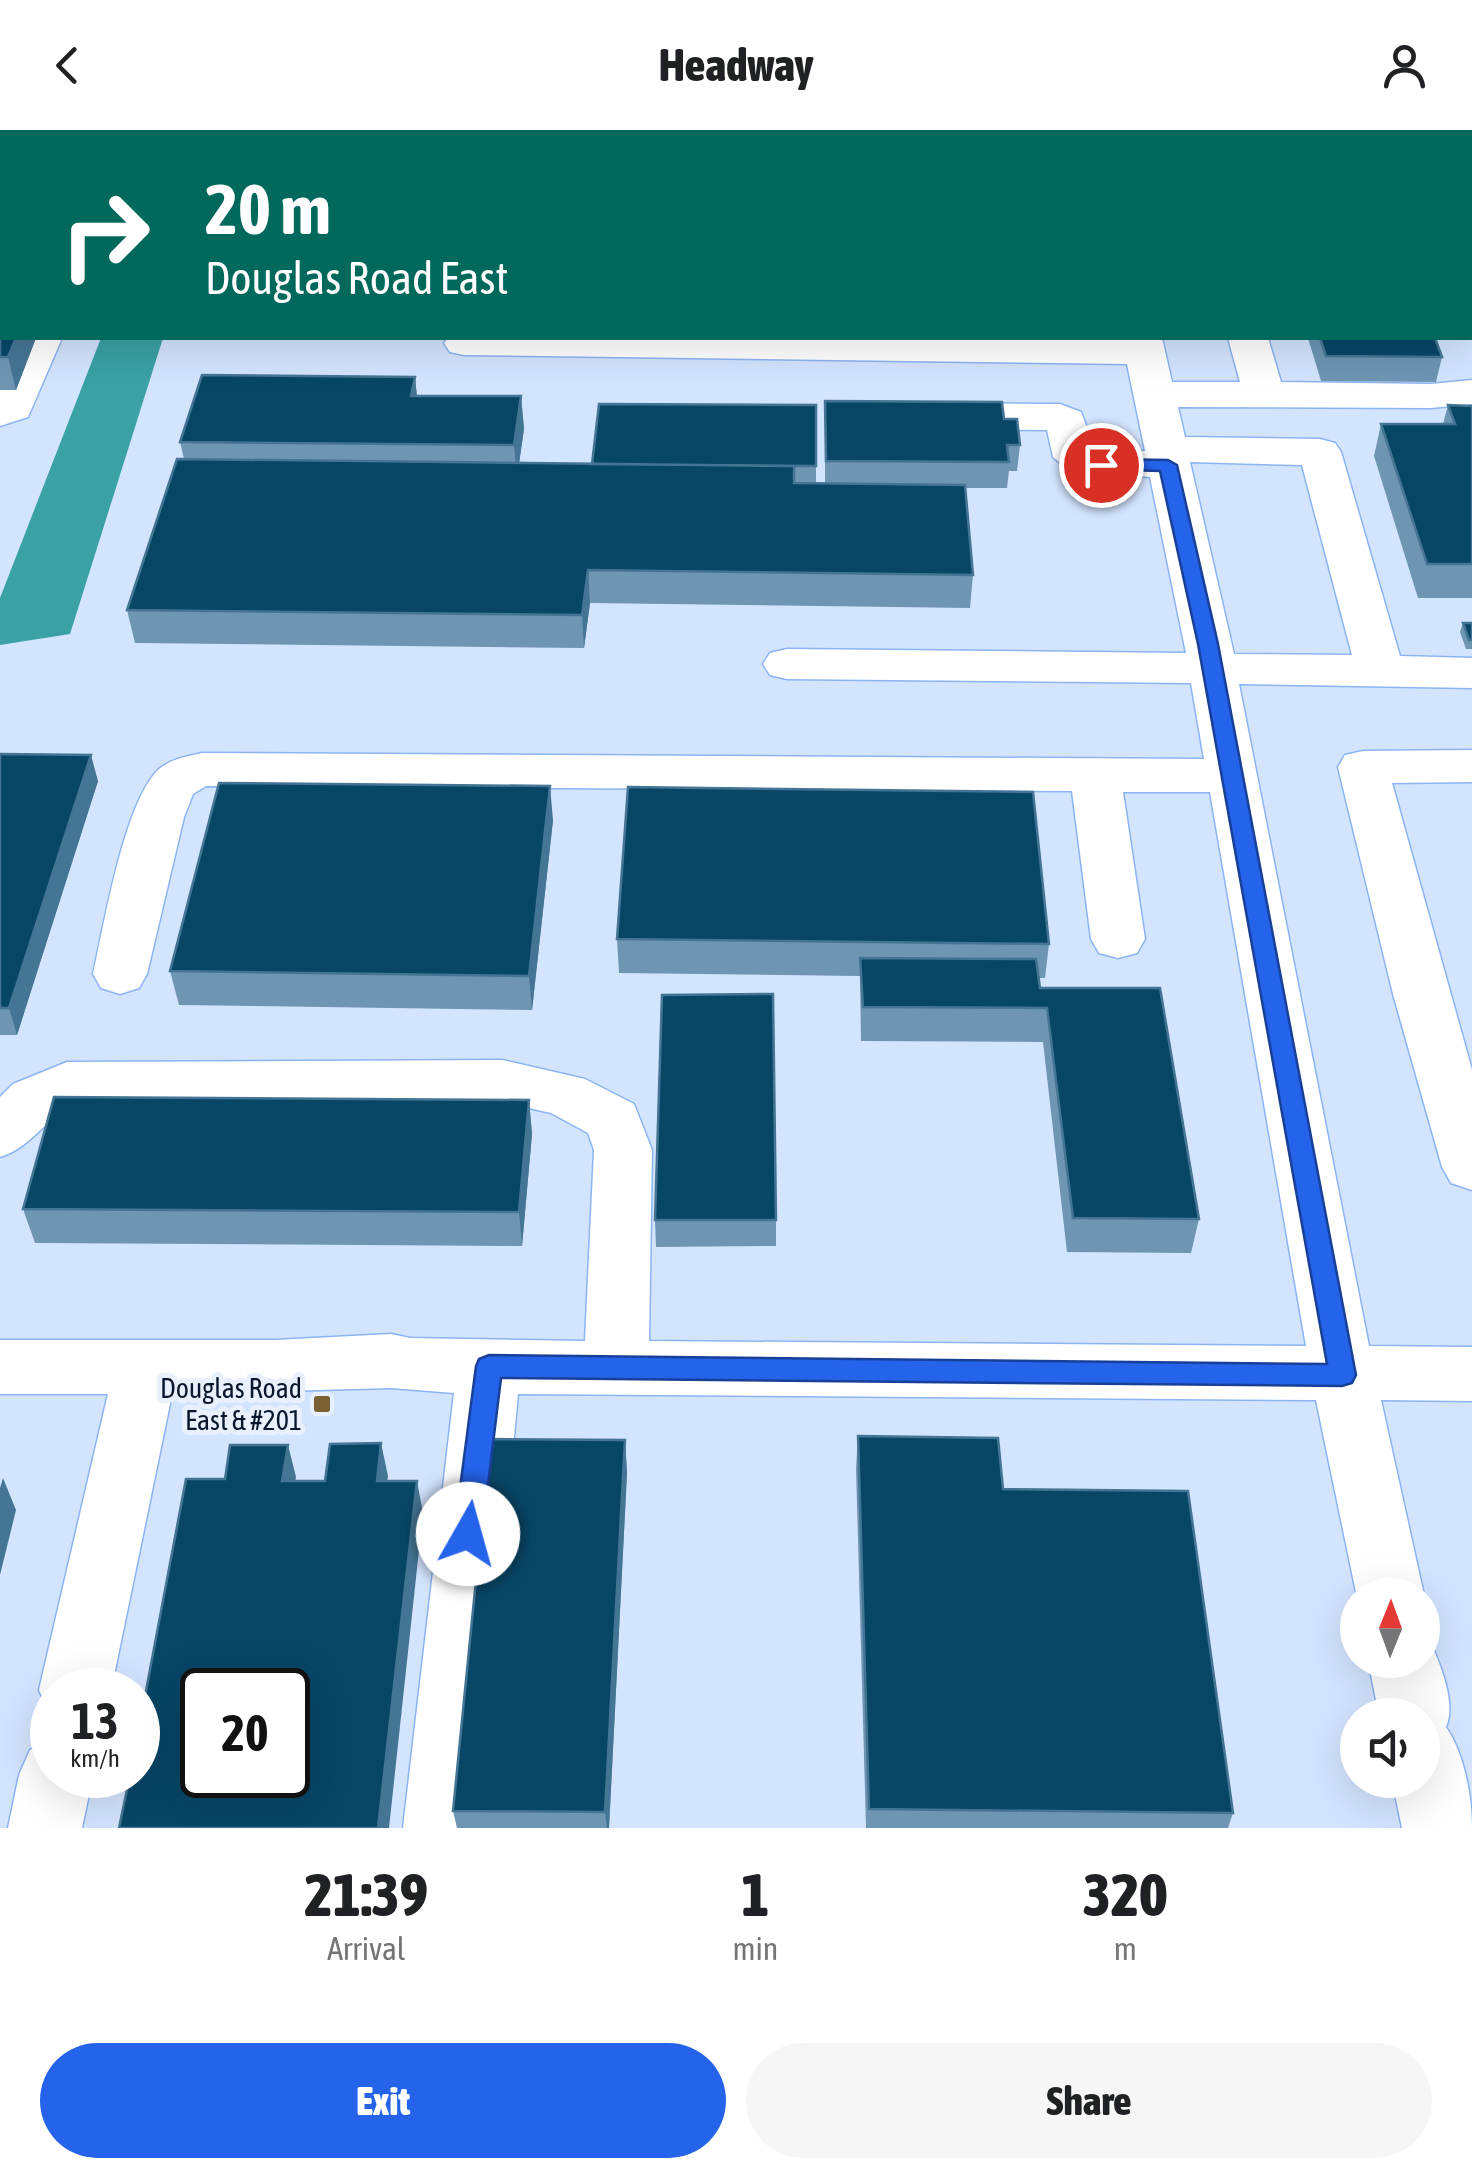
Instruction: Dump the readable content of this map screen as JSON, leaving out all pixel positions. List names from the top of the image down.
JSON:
{
  "places": {
    "transit": ["Douglas Road East & #201"]
  },
  "north": "top",
  "page": {
    "header": "Headway",
    "turn": ["20 m", "Douglas Road East"],
    "speed": "13 km/h",
    "limit": "20",
    "eta": [
      "21:39",
      "Arrival",
      "1",
      "min",
      "320",
      "m"
    ],
    "buttons": ["Exit", "Share"]
  }
}
